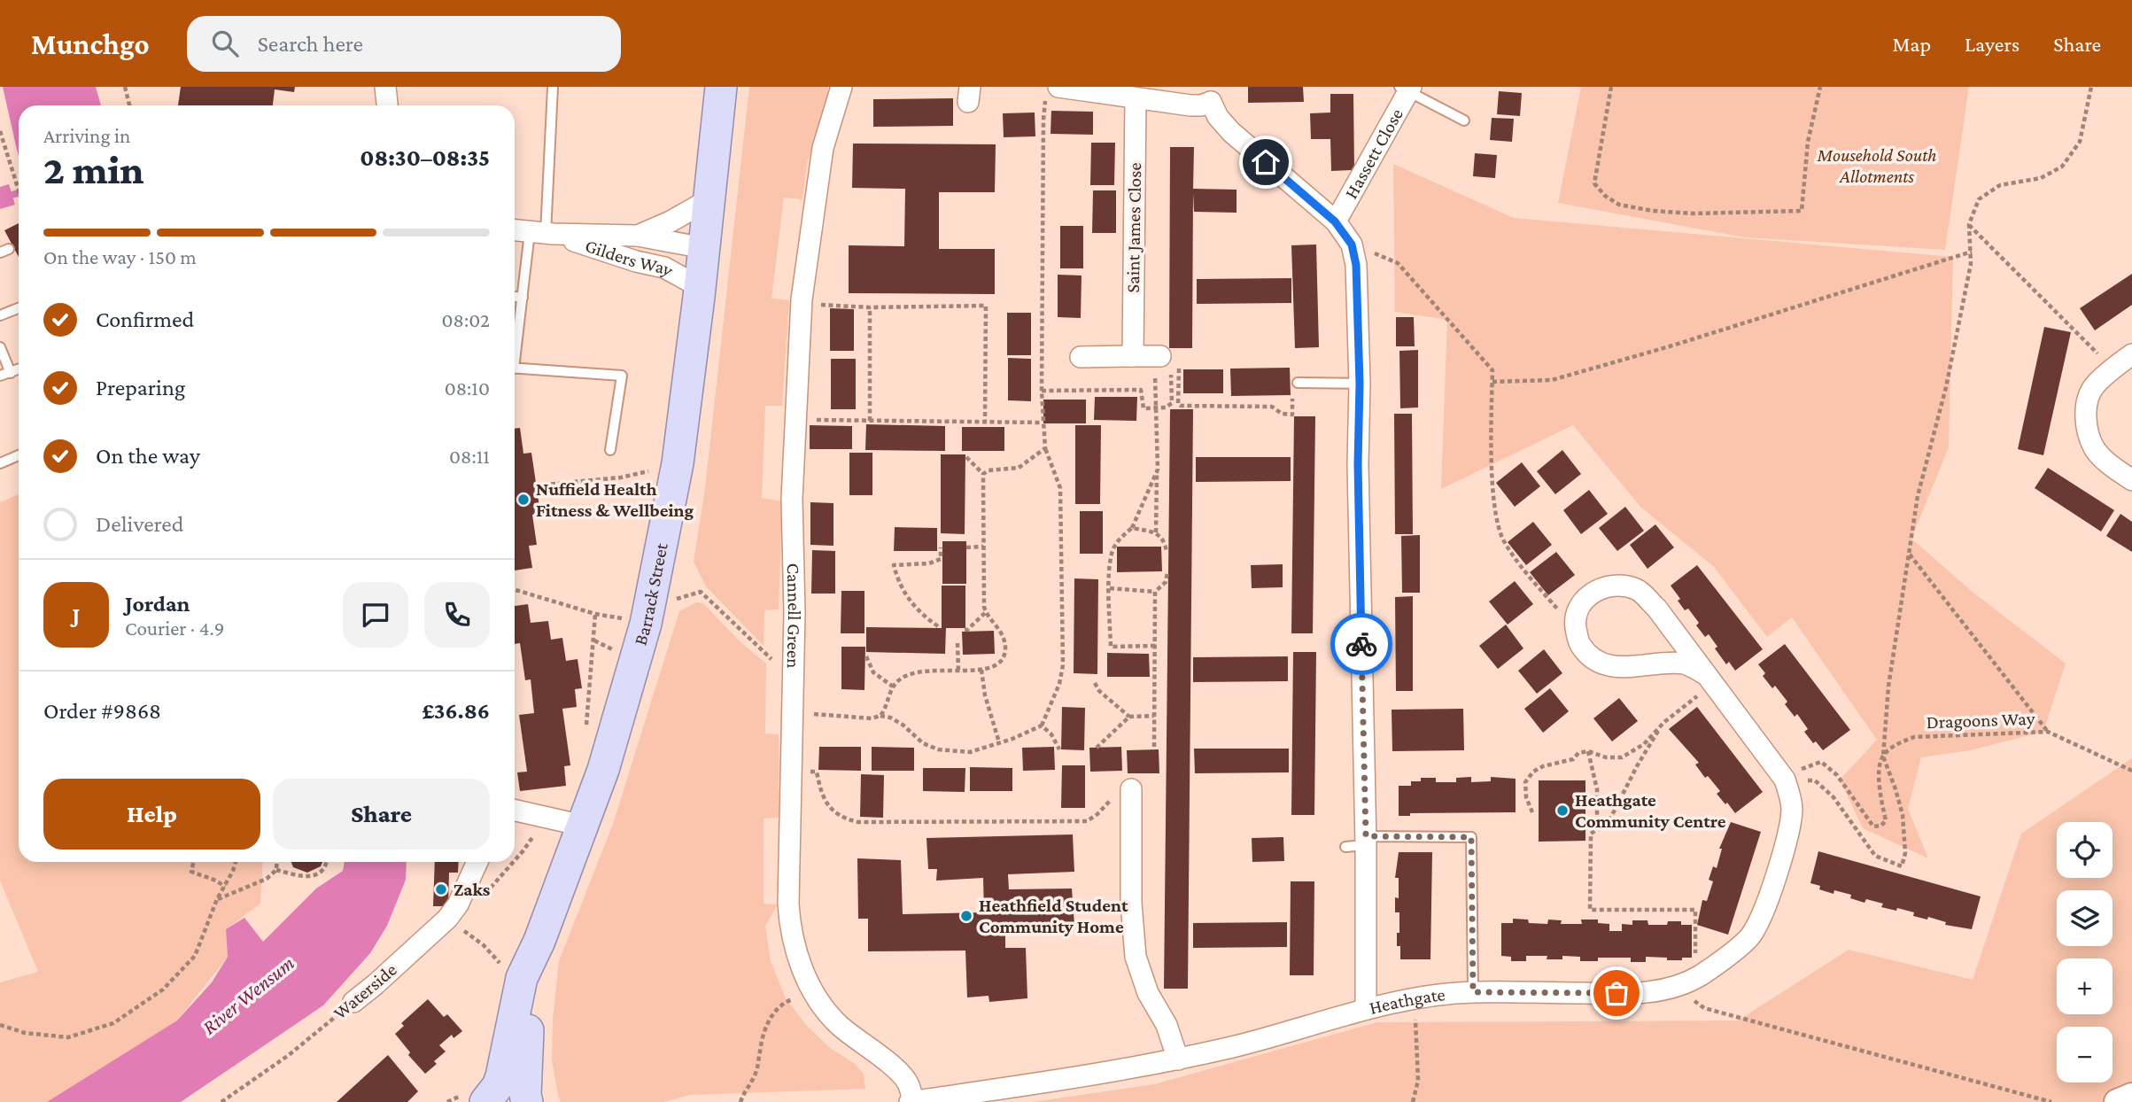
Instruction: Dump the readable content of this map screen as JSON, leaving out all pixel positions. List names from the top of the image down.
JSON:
{
  "streets": {
    "main road": ["Barrack Street"],
    "street": [
      "Hassett Close",
      "Saint James Close",
      "Gilders Way",
      "Cannell Green",
      "Waterside",
      "Heathgate"
    ],
    "path": ["Dragoons Way"]
  },
  "crossings": [
    ["Gilders Way", "Barrack Street"],
    ["Cannell Green", "Heathgate"]
  ],
  "water": ["River Wensum"],
  "parks": ["Mousehold South Allotments"],
  "places": [
    "Nuffield Health Fitness & Wellbeing",
    "Heathgate Community Centre",
    "Zaks",
    "Heathfield Student Community Home"
  ],
  "page": {
    "header": "Munchgo",
    "search": "Search here",
    "nav": ["Map", "Layers", "Share"],
    "heading": ["2 min", "Arriving in", "08:30–08:35"],
    "panel": [
      "Jordan",
      "Courier · 4.9",
      "Order #9868",
      "£36.86"
    ],
    "bar": "On the way · 150 m",
    "list": [
      ["Confirmed", "08:02"],
      ["Preparing", "08:10"],
      ["On the way", "08:11"],
      "Delivered"
    ],
    "round": "J",
    "buttons": ["Help", "Share"],
    "map_buttons": ["+", "−"]
  }
}
